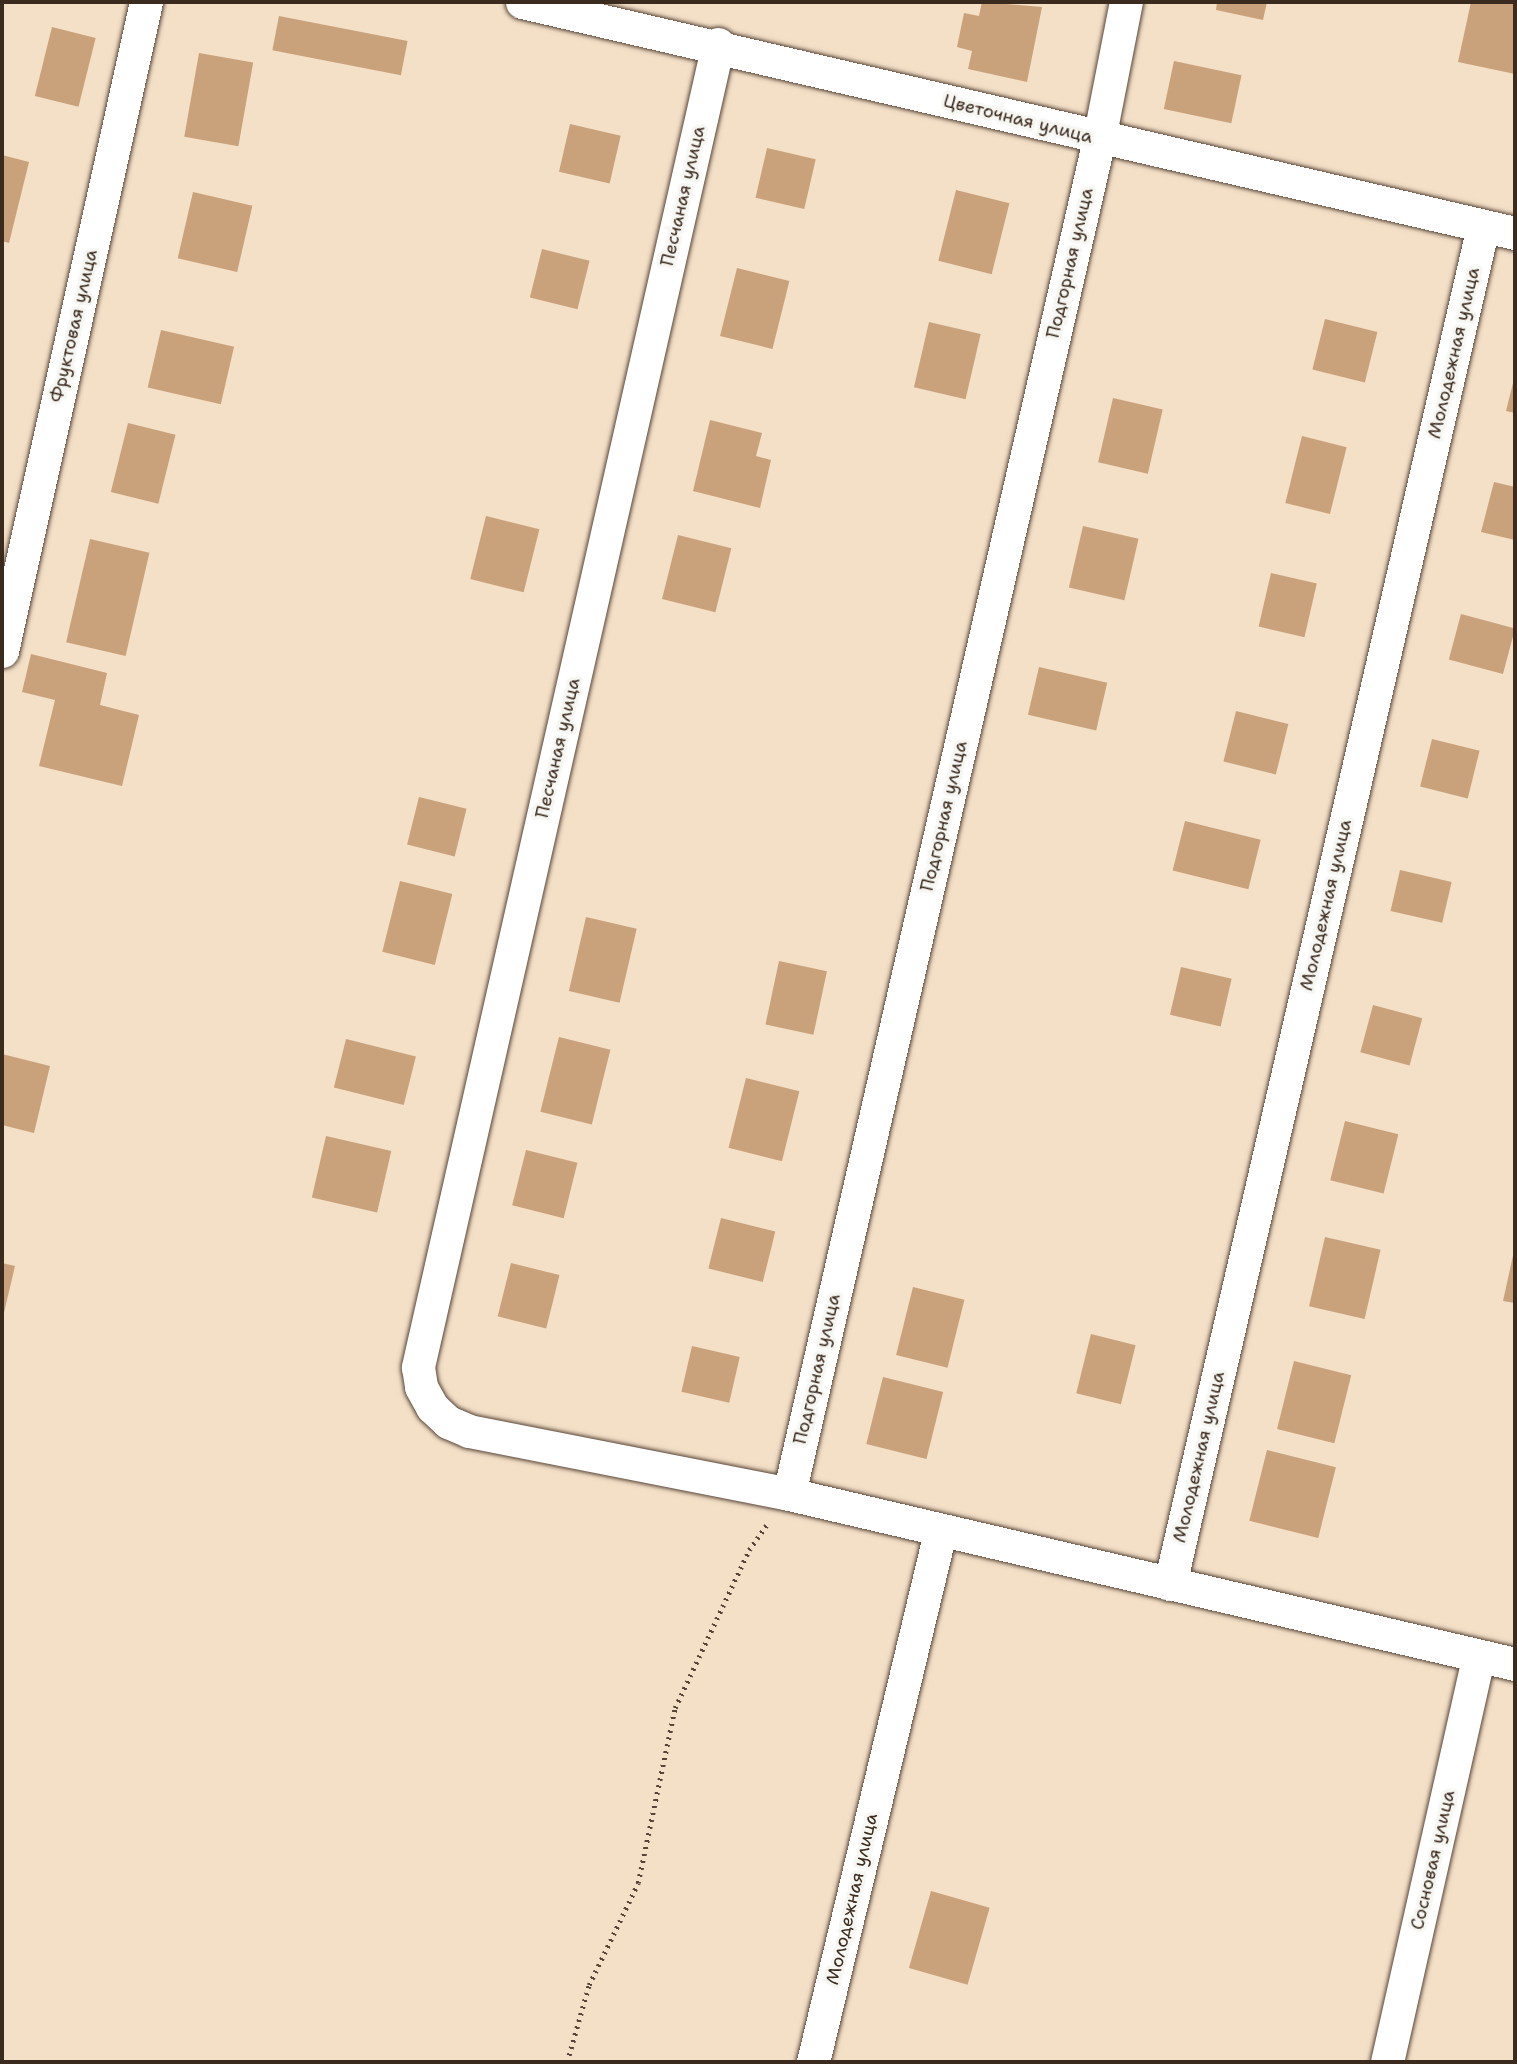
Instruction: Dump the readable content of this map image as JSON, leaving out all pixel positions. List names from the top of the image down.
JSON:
{
  "streets": {
    "street": [
      "Цветочная улица",
      "Песчаная улица",
      "Подгорная улица",
      "Фруктовая улица",
      "Молодежная улица",
      "Сосновая улица"
    ]
  },
  "crossings": [
    ["Цветочная улица", "Песчаная улица"],
    ["Цветочная улица", "Подгорная улица"],
    ["Цветочная улица", "Молодежная улица"],
    ["Песчаная улица", "Подгорная улица"],
    ["Песчаная улица", "Молодежная улица"],
    ["Песчаная улица", "Сосновая улица"]
  ]
}
